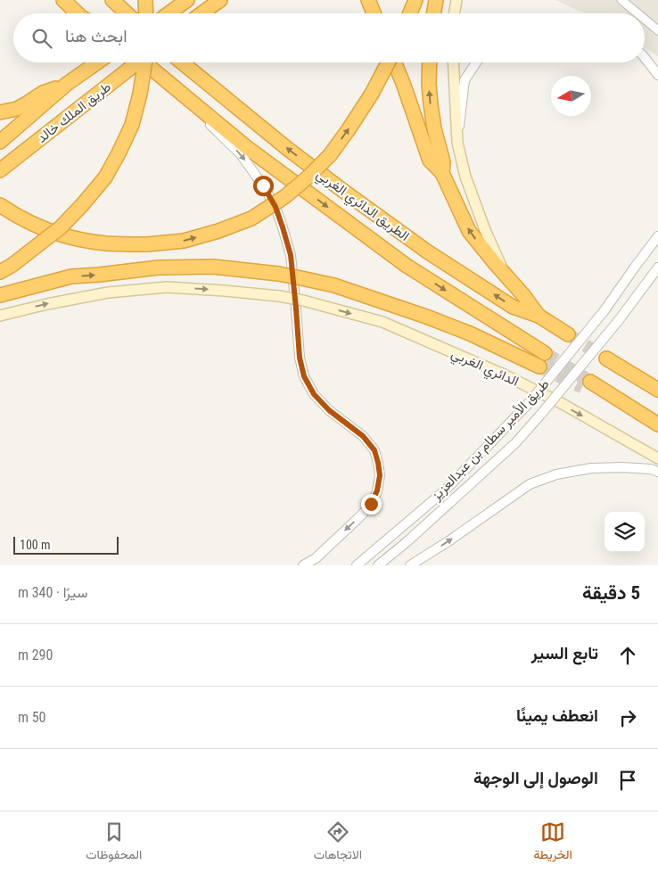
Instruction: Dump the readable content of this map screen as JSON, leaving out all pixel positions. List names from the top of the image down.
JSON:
{
  "streets": {
    "highway": ["طريق الملك خالد", "الطريق الدائري الغربي"],
    "main road": ["الدائري الغربي"],
    "street": ["طريق الأمير سطام بن عبدالعزيز"]
  },
  "one_way": ["الدائري الغربي"],
  "scale_bar": "100 m",
  "north": "left",
  "page": {
    "search": "ابحث هنا",
    "scale": "100 m",
    "heading": ["5 دقيقة", "سيرًا · 340 m"],
    "list": [
      ["تابع السير", "290 m"],
      ["انعطف يمينًا", "50 m"],
      "الوصول إلى الوجهة"
    ],
    "nav": ["الخريطة", "الاتجاهات", "المحفوظات"]
  }
}
